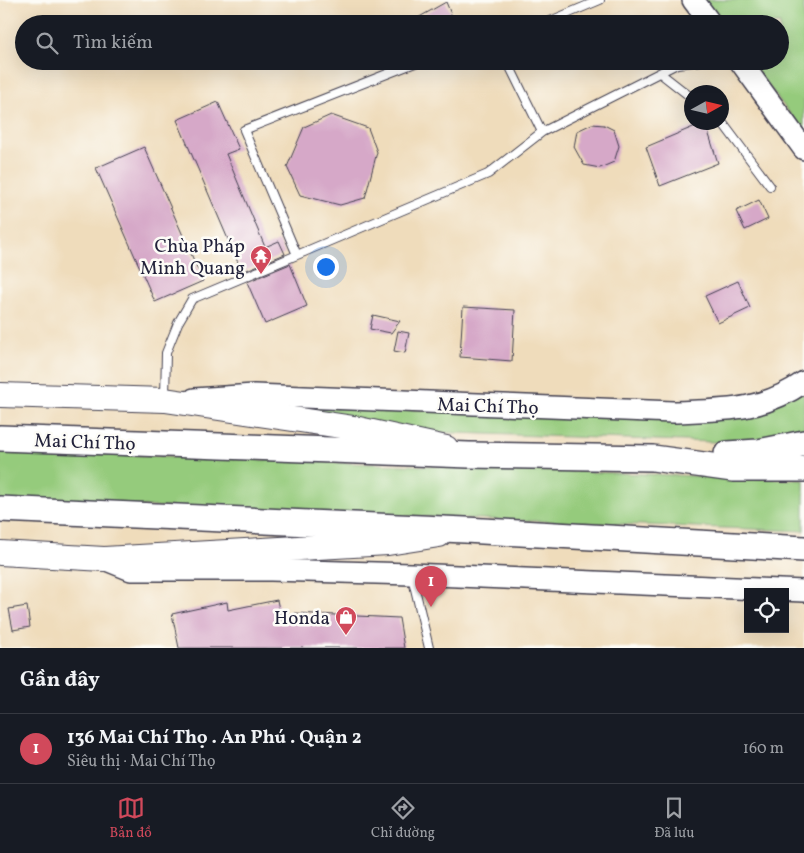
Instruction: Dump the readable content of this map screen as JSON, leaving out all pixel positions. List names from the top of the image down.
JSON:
{
  "streets": {
    "highway": ["Mai Chí Thọ"]
  },
  "places": {
    "temple": ["Chùa Pháp Minh Quang"],
    "shop": ["Honda"]
  },
  "north": "right",
  "page": {
    "search": "Tìm kiếm",
    "pins": "1",
    "heading": "Gần đây",
    "list": [
      {
        "mark": "1",
        "name": "136 Mai Chí Thọ . An Phú . Quận 2",
        "note": "Siêu thị · Mai Chí Thọ",
        "value": "160 m"
      }
    ],
    "nav": ["Bản đồ", "Chỉ đường", "Đã lưu"]
  }
}
